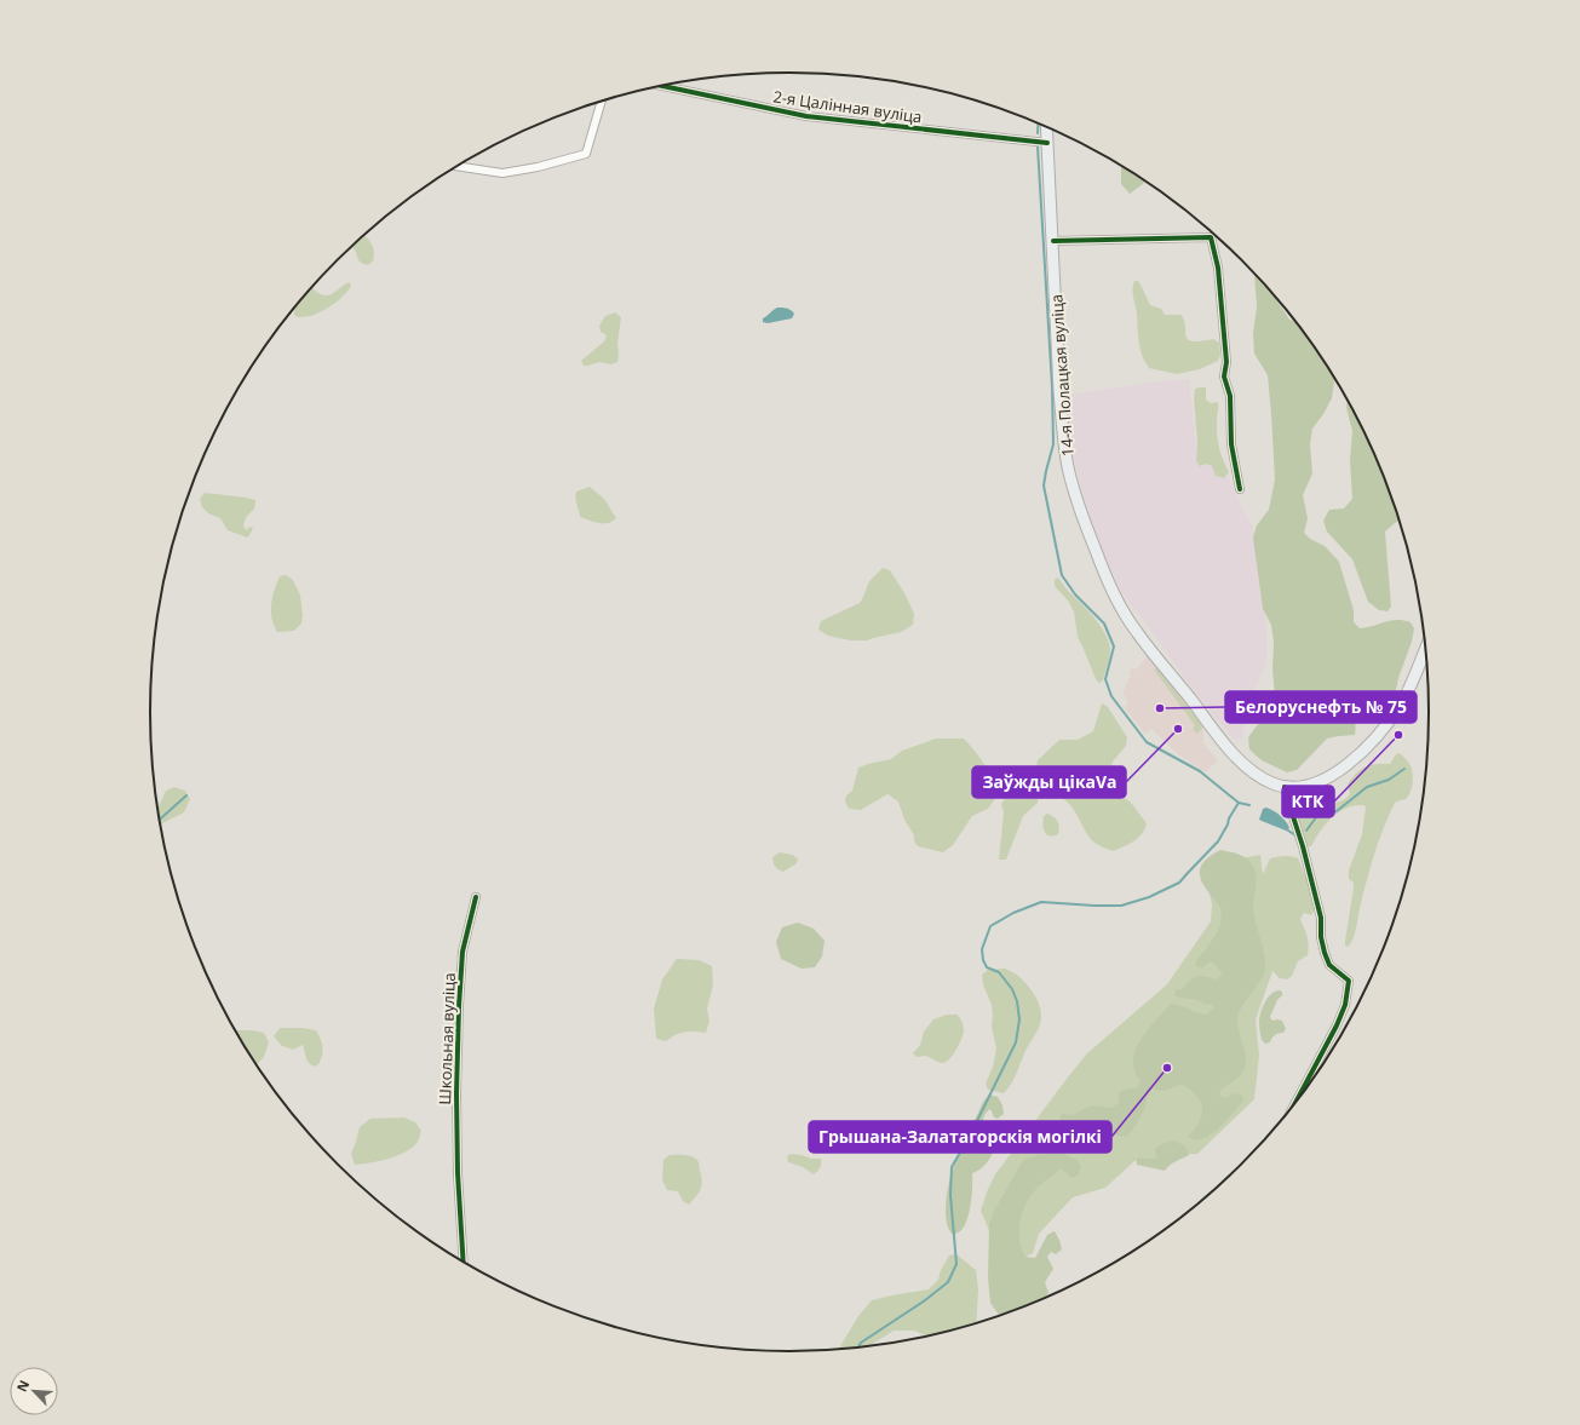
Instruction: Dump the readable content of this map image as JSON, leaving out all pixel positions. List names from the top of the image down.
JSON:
{
  "streets": {
    "main road": ["14-я Полацкая вуліца"],
    "street": ["2-я Цалінная вуліца", "Школьная вуліца"]
  },
  "crossings": [
    ["2-я Цалінная вуліца", "14-я Полацкая вуліца"]
  ],
  "places": [
    "Белоруснефть № 75",
    "Заўжды цікаVа",
    "КТК",
    "Грышана-Залатагорскія могілкі"
  ],
  "north": "top left"
}
